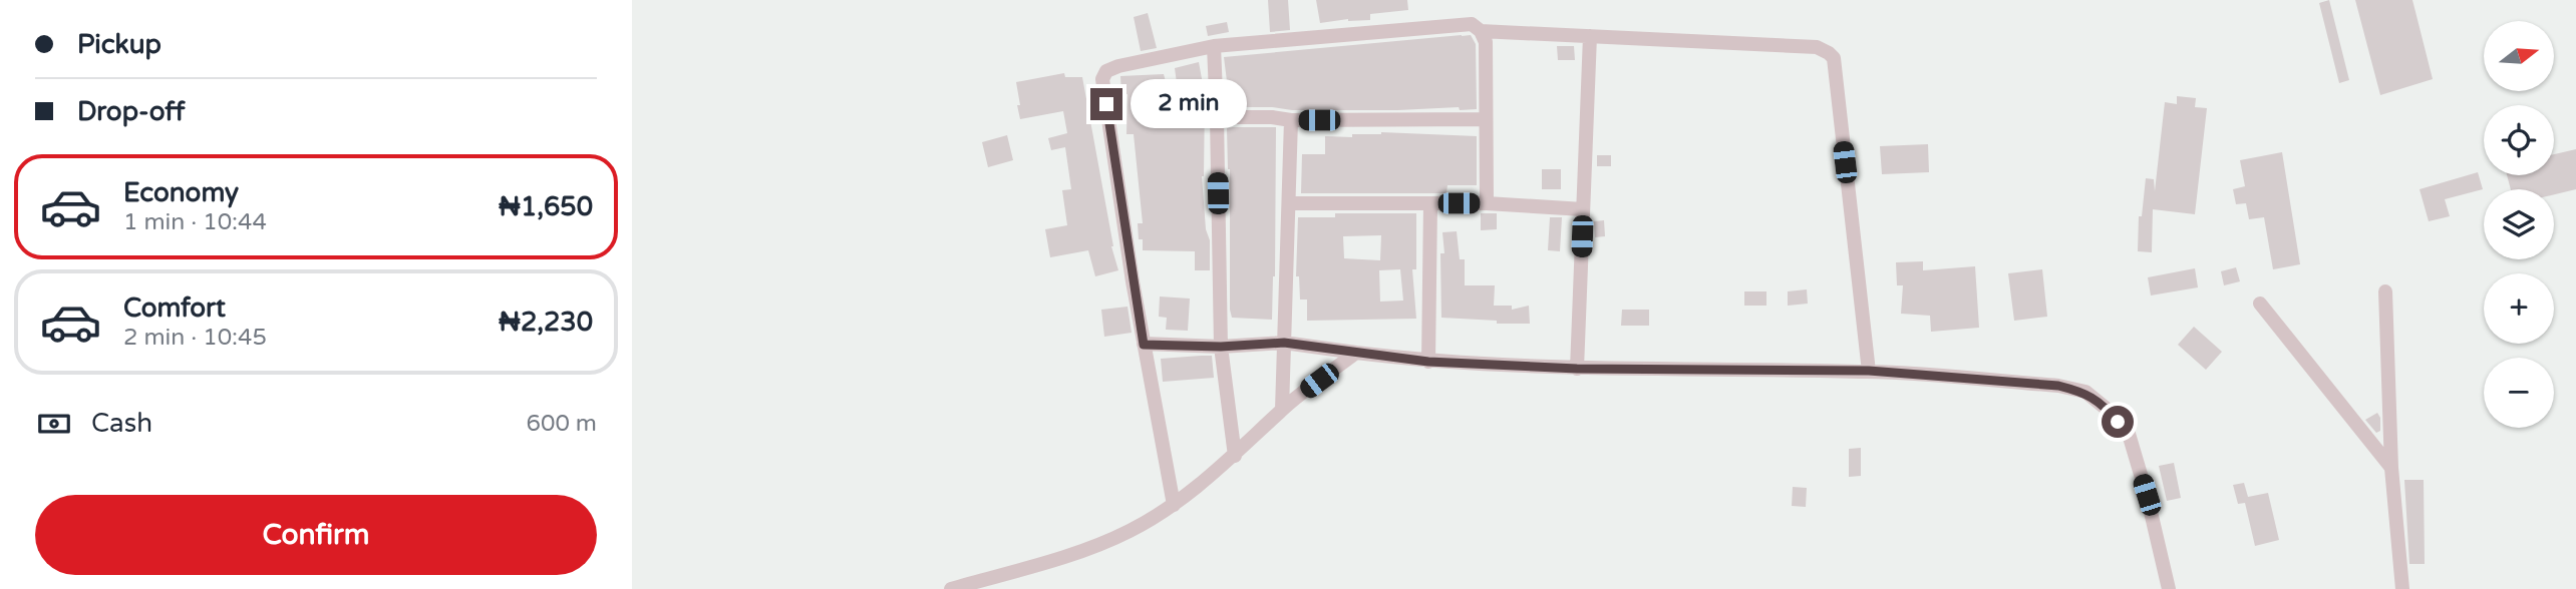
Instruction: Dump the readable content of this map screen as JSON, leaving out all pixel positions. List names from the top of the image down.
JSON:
{
  "north": "right",
  "page": {
    "banner": ["Pickup", "Drop-off"],
    "map_buttons": ["+", "−"],
    "bubble": "2 min",
    "list": [
      {
        "name": "Economy",
        "note": "1 min · 10:44",
        "value": "₦1,650"
      },
      {
        "name": "Comfort",
        "note": "2 min · 10:45",
        "value": "₦2,230"
      }
    ],
    "pay": ["Cash", "600 m"],
    "buttons": "Confirm"
  }
}
